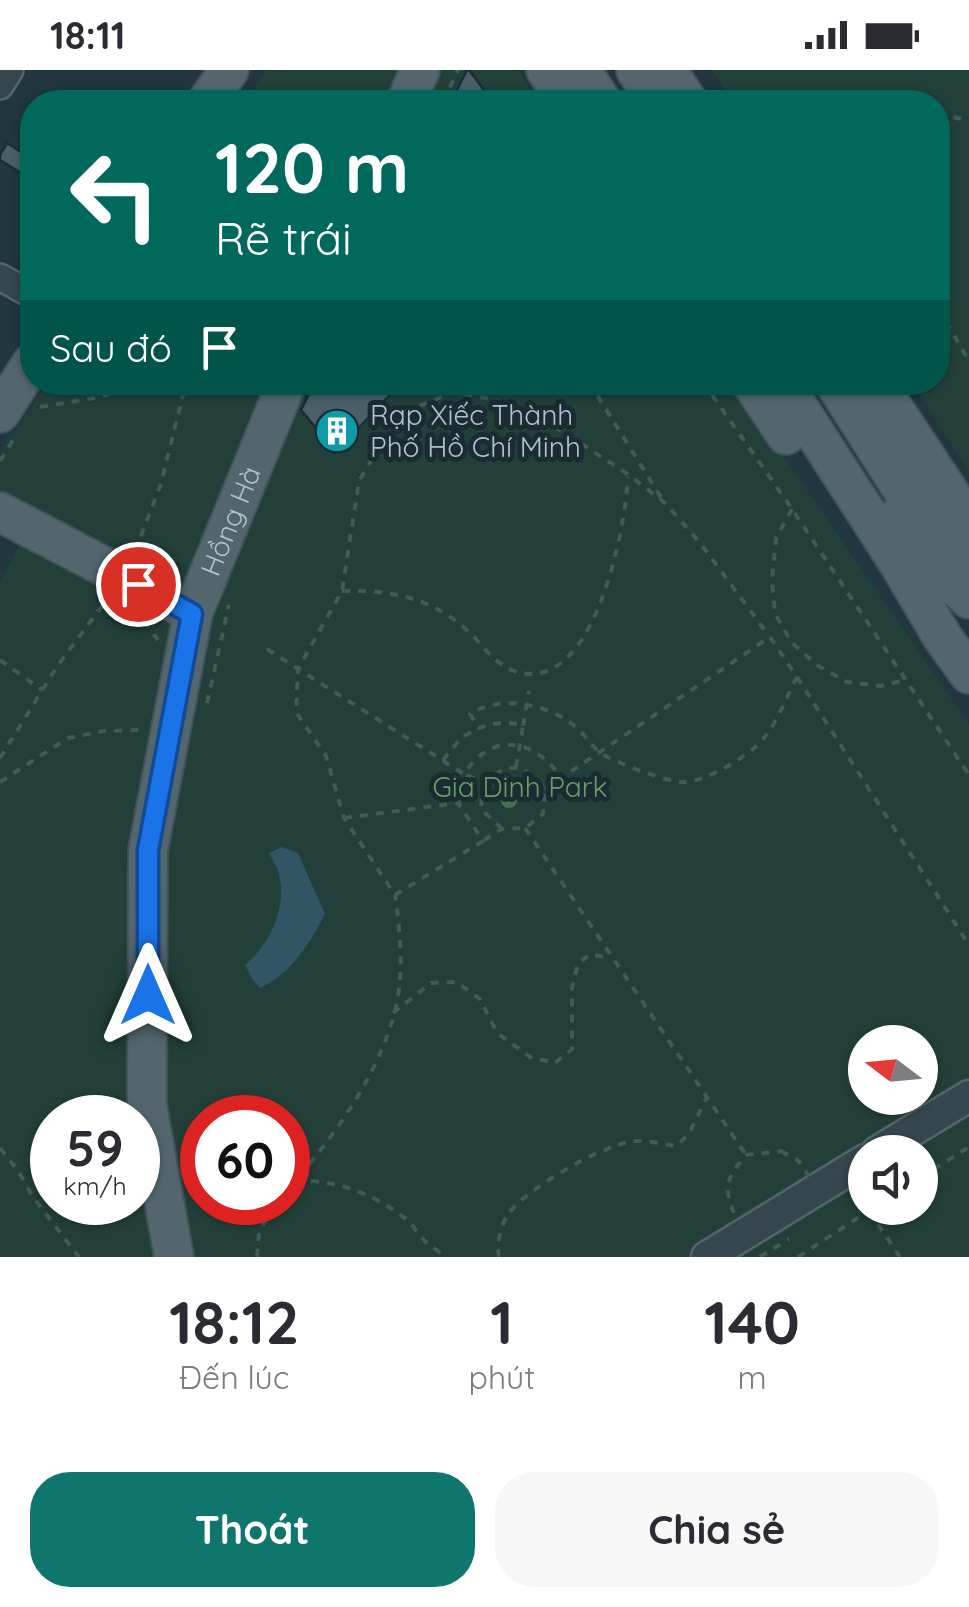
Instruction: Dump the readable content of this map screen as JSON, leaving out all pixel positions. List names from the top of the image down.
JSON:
{
  "streets": {
    "main road": ["Hồng Hà"]
  },
  "parks": ["Gia Dinh Park"],
  "places": {
    "building": ["Rạp Xiếc Thành Phố Hồ Chí Minh"]
  },
  "north": "left",
  "page": {
    "status": "18:11",
    "turn": ["120 m", "Rẽ trái"],
    "then": "Sau đó",
    "speed": "59 km/h",
    "limit": "60",
    "eta": [
      "18:12",
      "Đến lúc",
      "1",
      "phút",
      "140",
      "m"
    ],
    "buttons": ["Thoát", "Chia sẻ"]
  }
}
